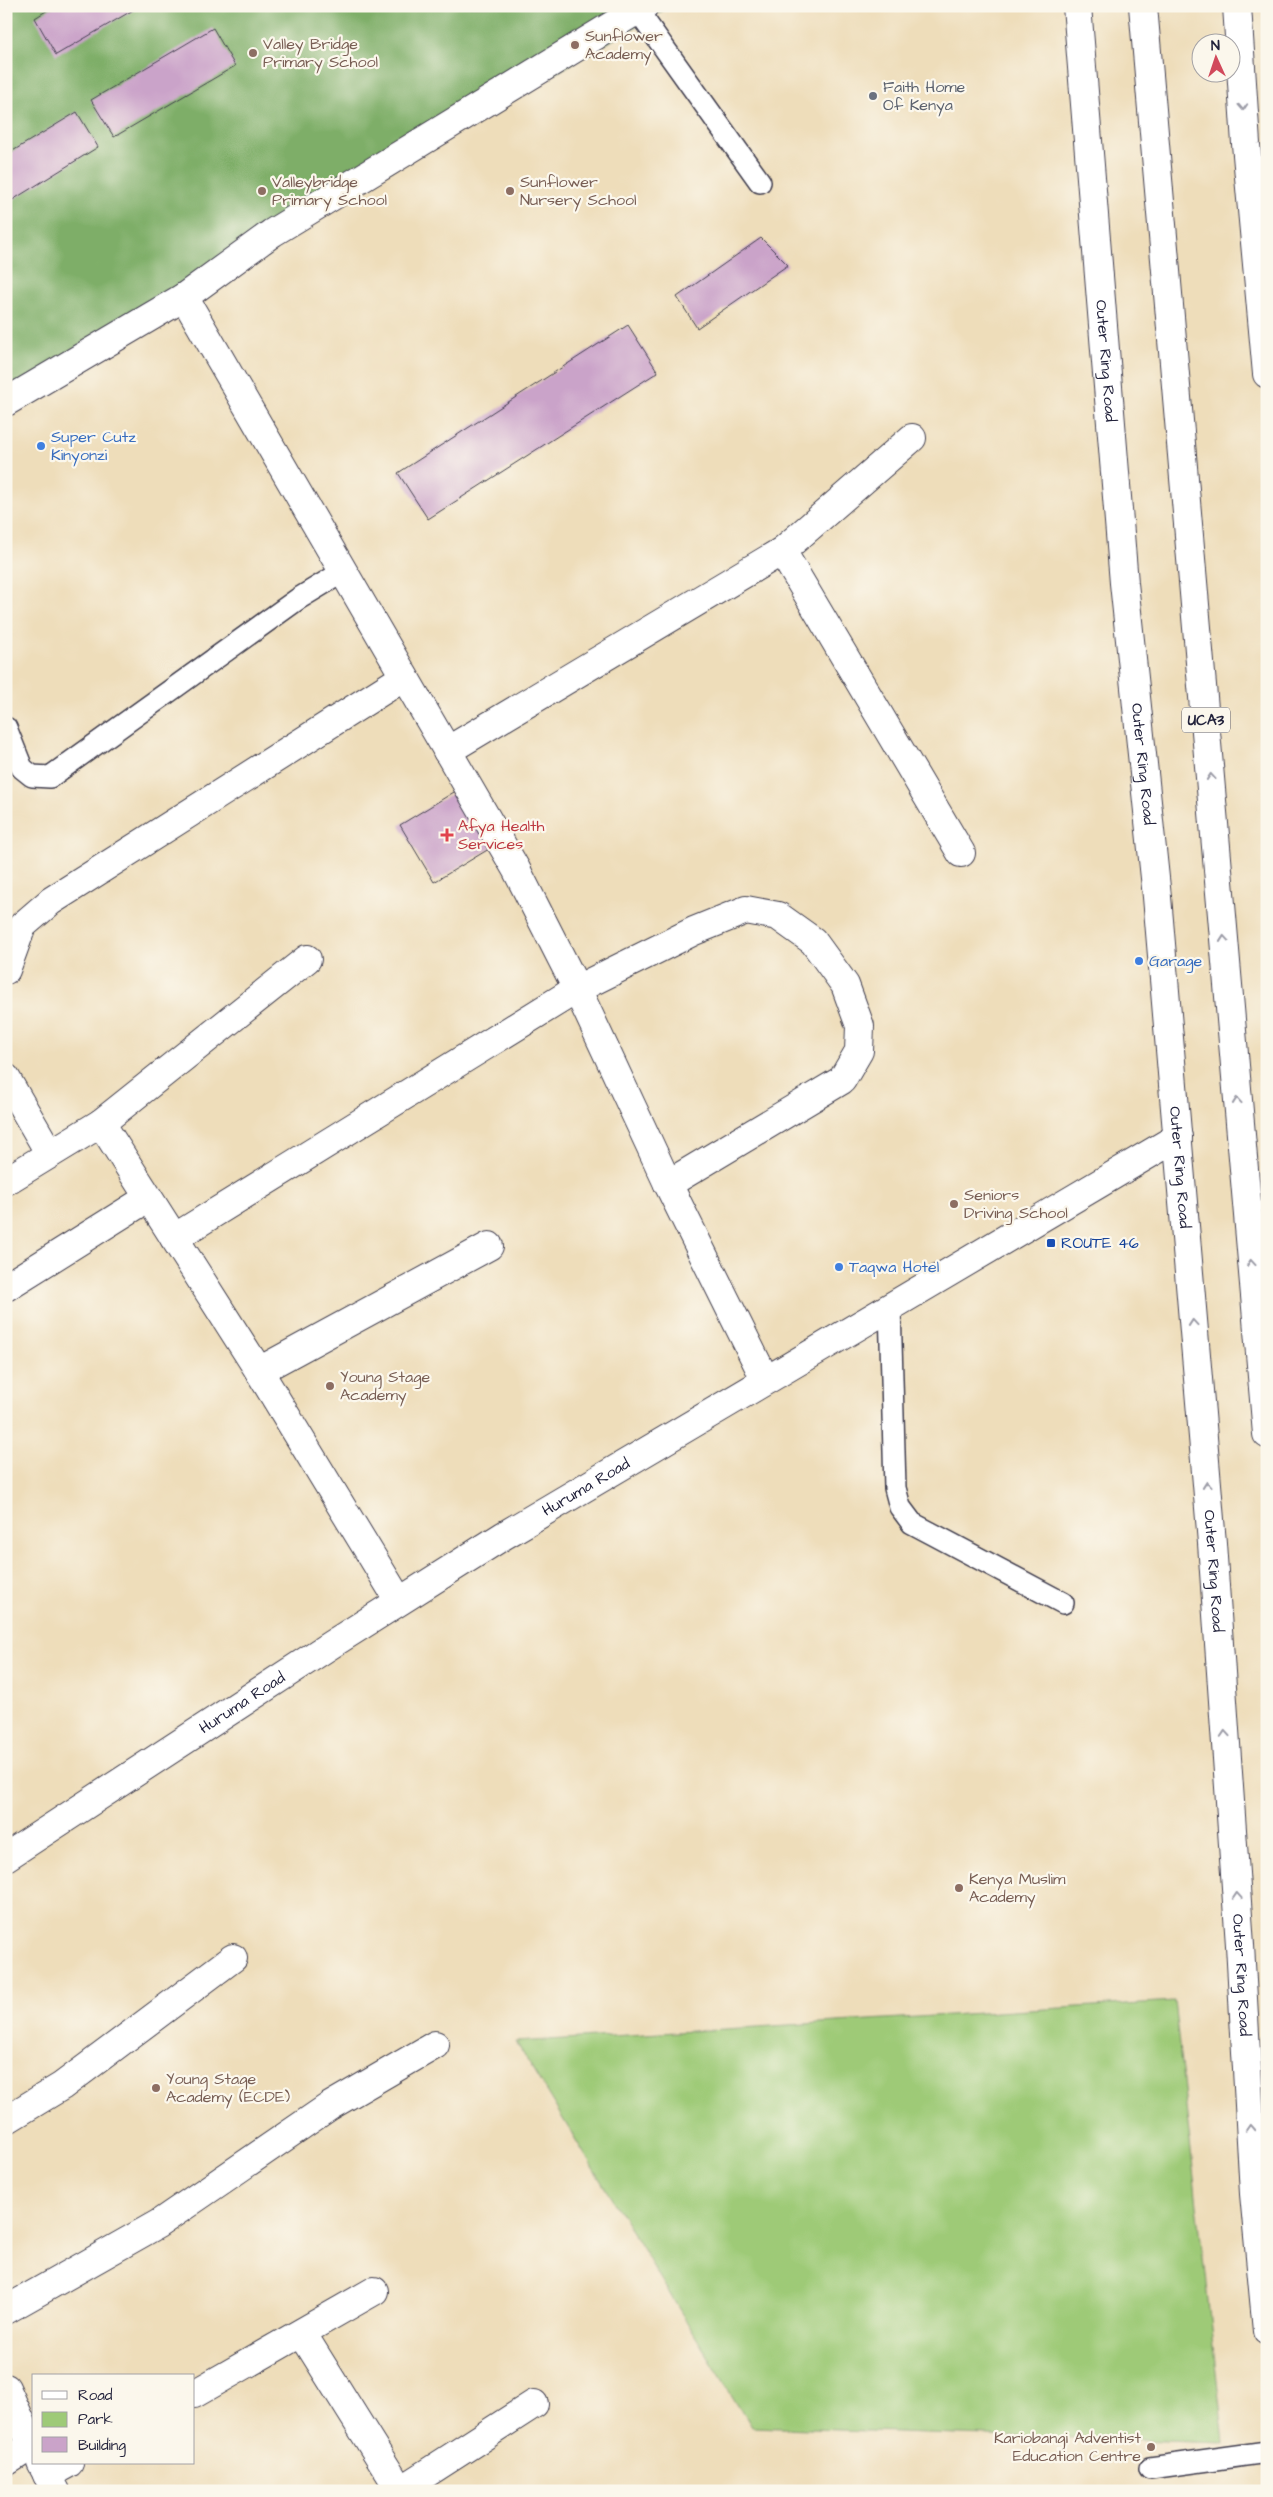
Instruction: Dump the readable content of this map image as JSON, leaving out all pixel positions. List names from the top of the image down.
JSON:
{
  "streets": {
    "street": ["Outer Ring Road", "UCA3", "Huruma Road"]
  },
  "crossings": [
    ["Outer Ring Road", "Huruma Road"]
  ],
  "one_way": ["Outer Ring Road"],
  "places": {
    "other": [
      "Sunflower Academy",
      "Valley Bridge Primary School",
      "Faith Home Of Kenya",
      "Valleybridge Primary School",
      "Sunflower Nursery School",
      "Super Cutz Kinyonzi",
      "Garage",
      "Seniors Driving School",
      "Taqwa Hotel",
      "Young Stage Academy",
      "Kenya Muslim Academy",
      "Young Stage Academy (ECDE)",
      "Kariobangi Adventist Education Centre"
    ],
    "health": ["Afya Health Services"],
    "transit": ["ROUTE 46"]
  },
  "legend": ["Road", "Park", "Building"],
  "north": "top"
}
